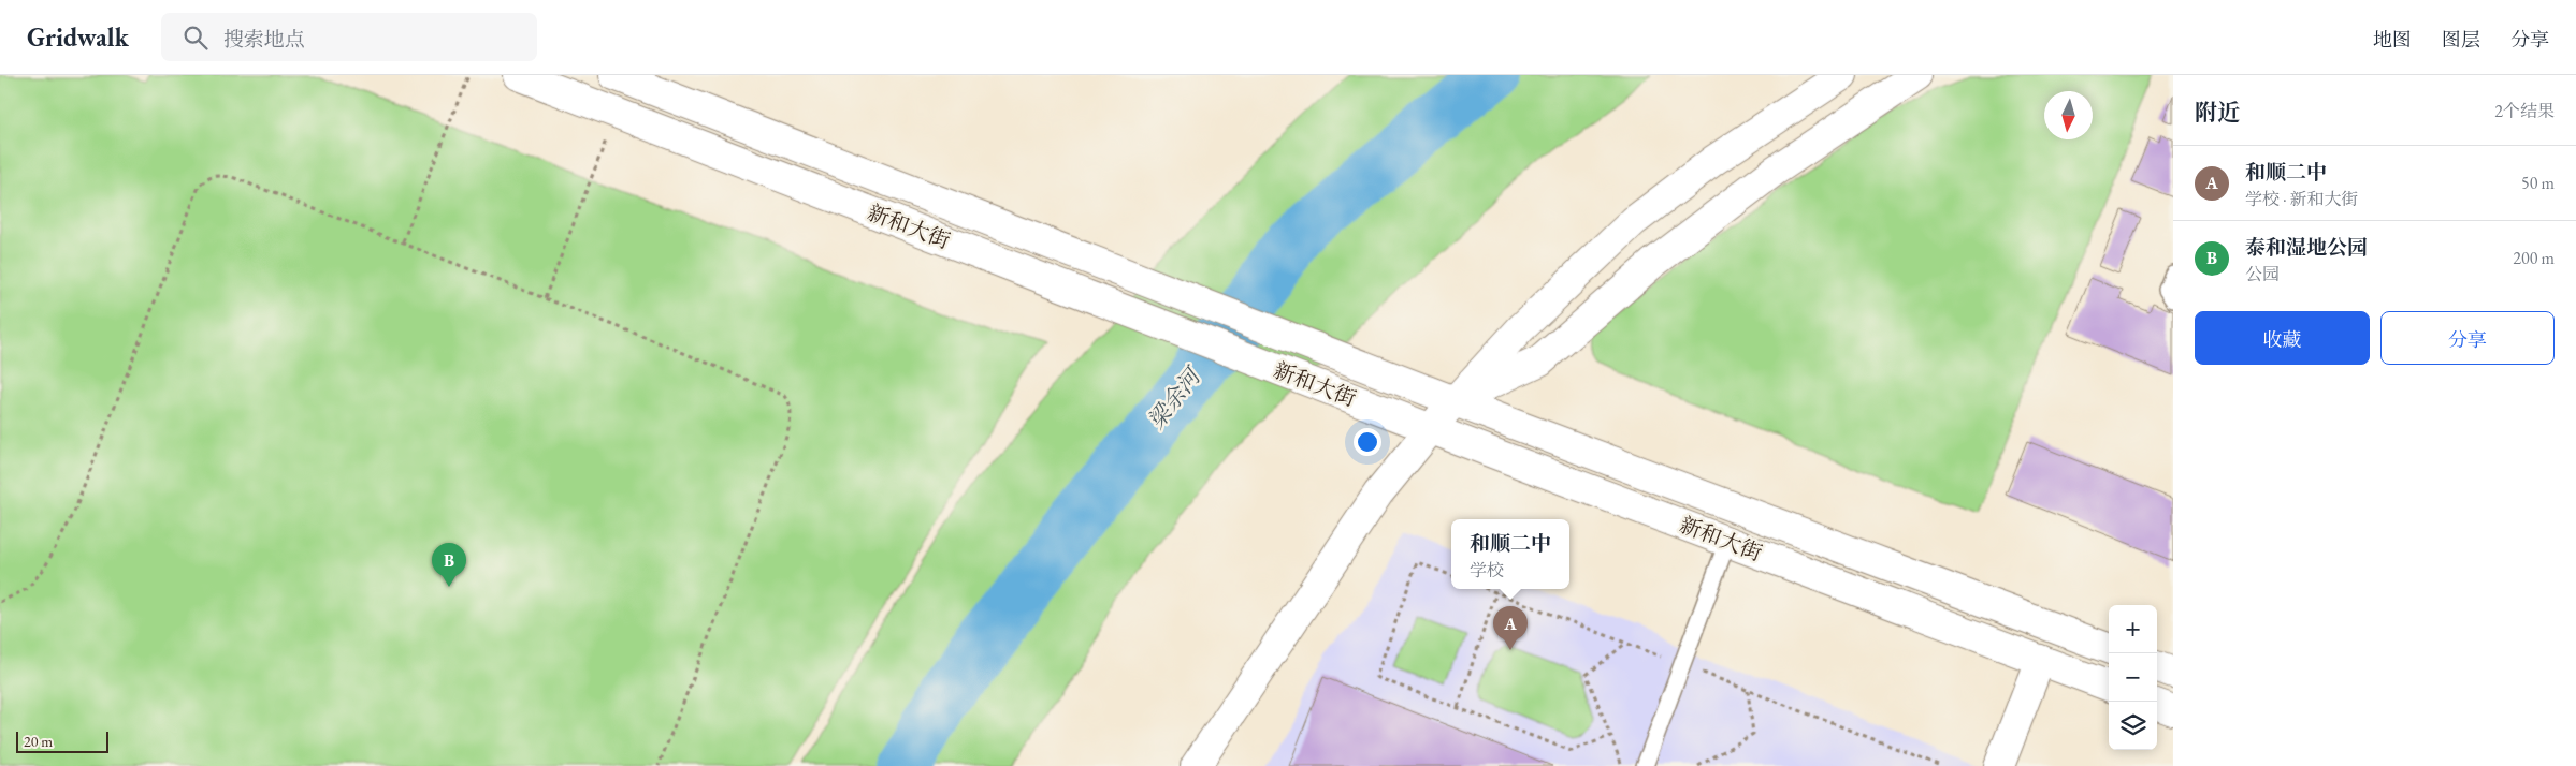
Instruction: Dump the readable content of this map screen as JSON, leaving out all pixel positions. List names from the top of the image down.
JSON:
{
  "streets": {
    "main road": ["新和大街"]
  },
  "water": ["梁余河"],
  "scale_bar": "20 m",
  "north": "bottom",
  "page": {
    "header": "Gridwalk",
    "search": "搜索地点",
    "nav": ["地图", "图层", "分享"],
    "heading": ["附近", "2个结果"],
    "list": [
      {
        "mark": "A",
        "name": "和顺二中",
        "note": "学校 · 新和大街",
        "value": "50 m"
      },
      {
        "mark": "B",
        "name": "泰和湿地公园",
        "note": "公园",
        "value": "200 m"
      }
    ],
    "buttons": ["收藏", "分享"],
    "popup": ["和顺二中", "学校"],
    "pins": ["B", "A"],
    "map_buttons": ["+", "−"],
    "scale": "20 m"
  }
}
